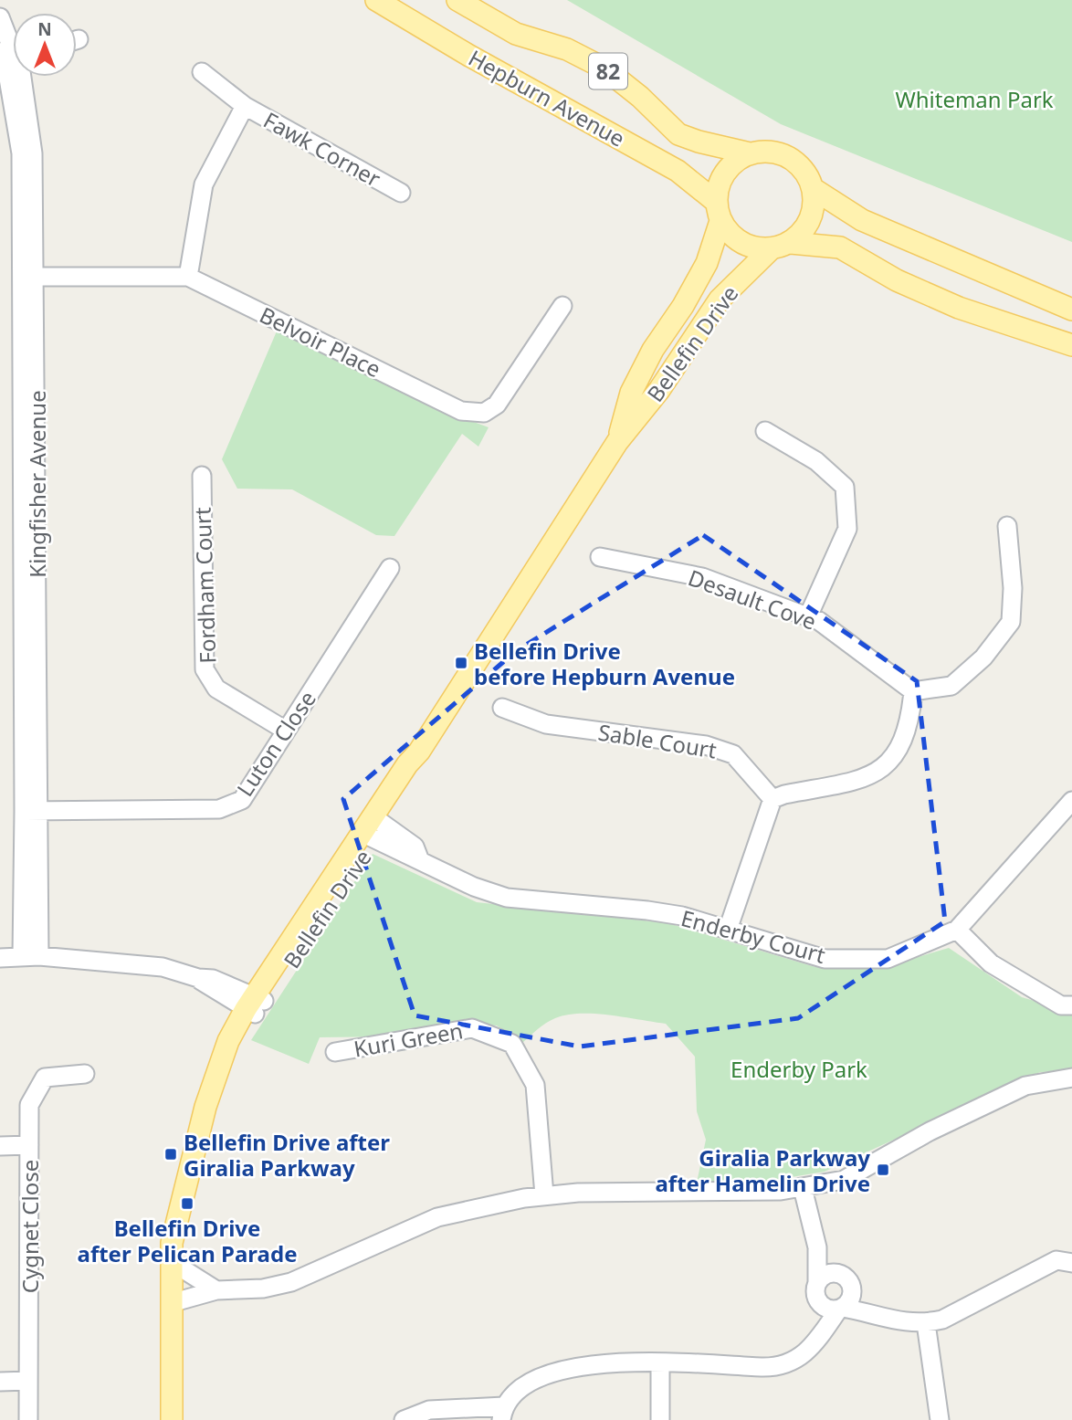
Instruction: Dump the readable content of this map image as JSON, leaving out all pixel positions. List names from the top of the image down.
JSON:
{
  "streets": {
    "main road": ["82", "Hepburn Avenue", "Bellefin Drive"],
    "street": [
      "Fawk Corner",
      "Belvoir Place",
      "Kingfisher Avenue",
      "Fordham Court",
      "Desault Cove",
      "Sable Court",
      "Luton Close",
      "Enderby Court",
      "Kuri Green",
      "Cygnet Close"
    ]
  },
  "crossings": [
    ["82", "Hepburn Avenue"],
    ["82", "Bellefin Drive"],
    ["Hepburn Avenue", "Bellefin Drive"],
    ["Fawk Corner", "Belvoir Place"],
    ["Belvoir Place", "Kingfisher Avenue"],
    ["Bellefin Drive", "Enderby Court"],
    ["Kingfisher Avenue", "Luton Close"],
    ["Fordham Court", "Luton Close"]
  ],
  "parks": ["Whiteman Park", "Enderby Park"],
  "places": {
    "transit": [
      "Bellefin Drive before Hepburn Avenue",
      "Bellefin Drive after Giralia Parkway",
      "Giralia Parkway after Hamelin Drive",
      "Bellefin Drive after Pelican Parade"
    ]
  },
  "north": "top"
}
